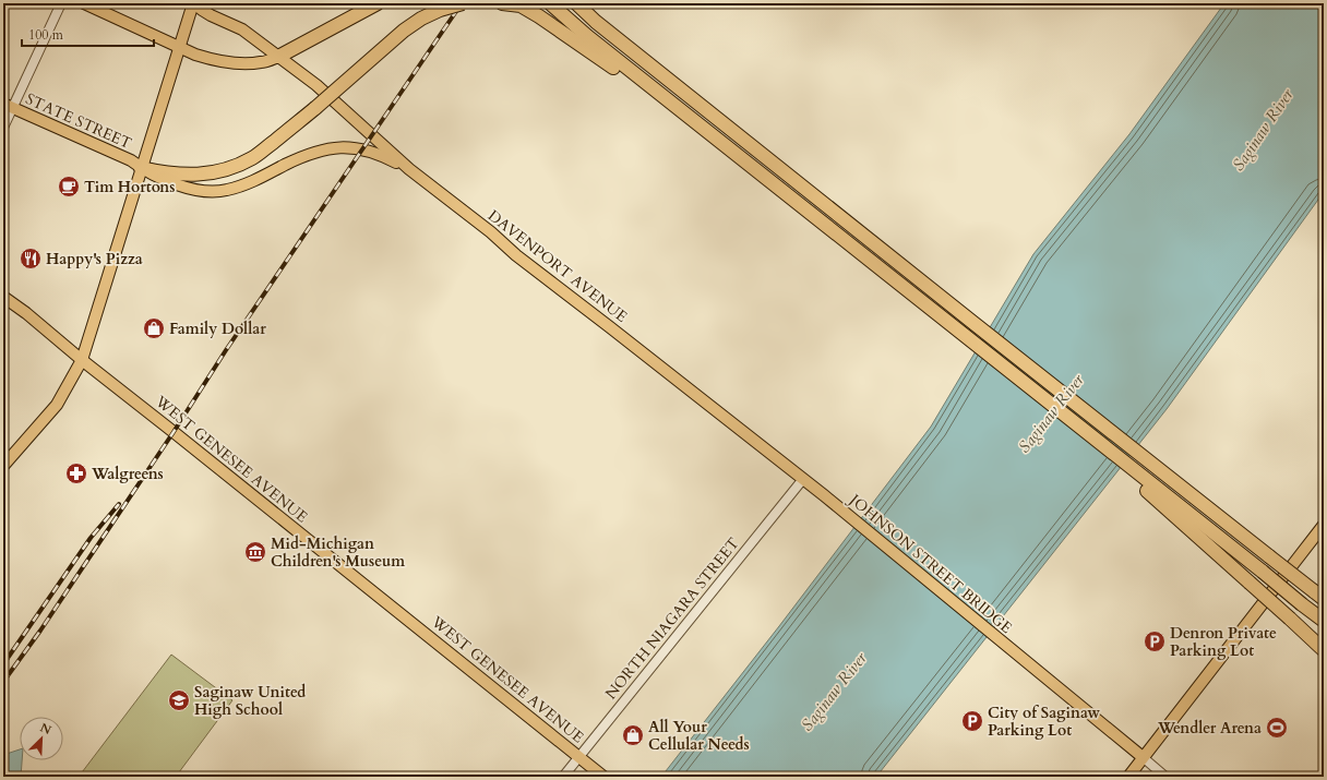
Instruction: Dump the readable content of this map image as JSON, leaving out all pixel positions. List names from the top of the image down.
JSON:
{
  "streets": {
    "main road": [
      "STATE STREET",
      "DAVENPORT AVENUE",
      "WEST GENESEE AVENUE",
      "JOHNSON STREET BRIDGE"
    ],
    "street": ["NORTH NIAGARA STREET"]
  },
  "crossings": [
    ["STATE STREET", "DAVENPORT AVENUE"],
    ["DAVENPORT AVENUE", "JOHNSON STREET BRIDGE"],
    ["DAVENPORT AVENUE", "NORTH NIAGARA STREET"],
    ["WEST GENESEE AVENUE", "NORTH NIAGARA STREET"]
  ],
  "water": ["Saginaw River"],
  "places": {
    "cafe": ["Tim Hortons"],
    "restaurant": ["Happy's Pizza"],
    "shop": ["Family Dollar", "All Your Cellular Needs"],
    "pharmacy": ["Walgreens"],
    "museum": ["Mid-Michigan Children's Museum"],
    "parking": ["Denron Private Parking Lot", "City of Saginaw Parking Lot"],
    "school or university": ["Saginaw United High School"],
    "sports": ["Wendler Arena"]
  },
  "scale_bar": "100 m",
  "north": "top right"
}
